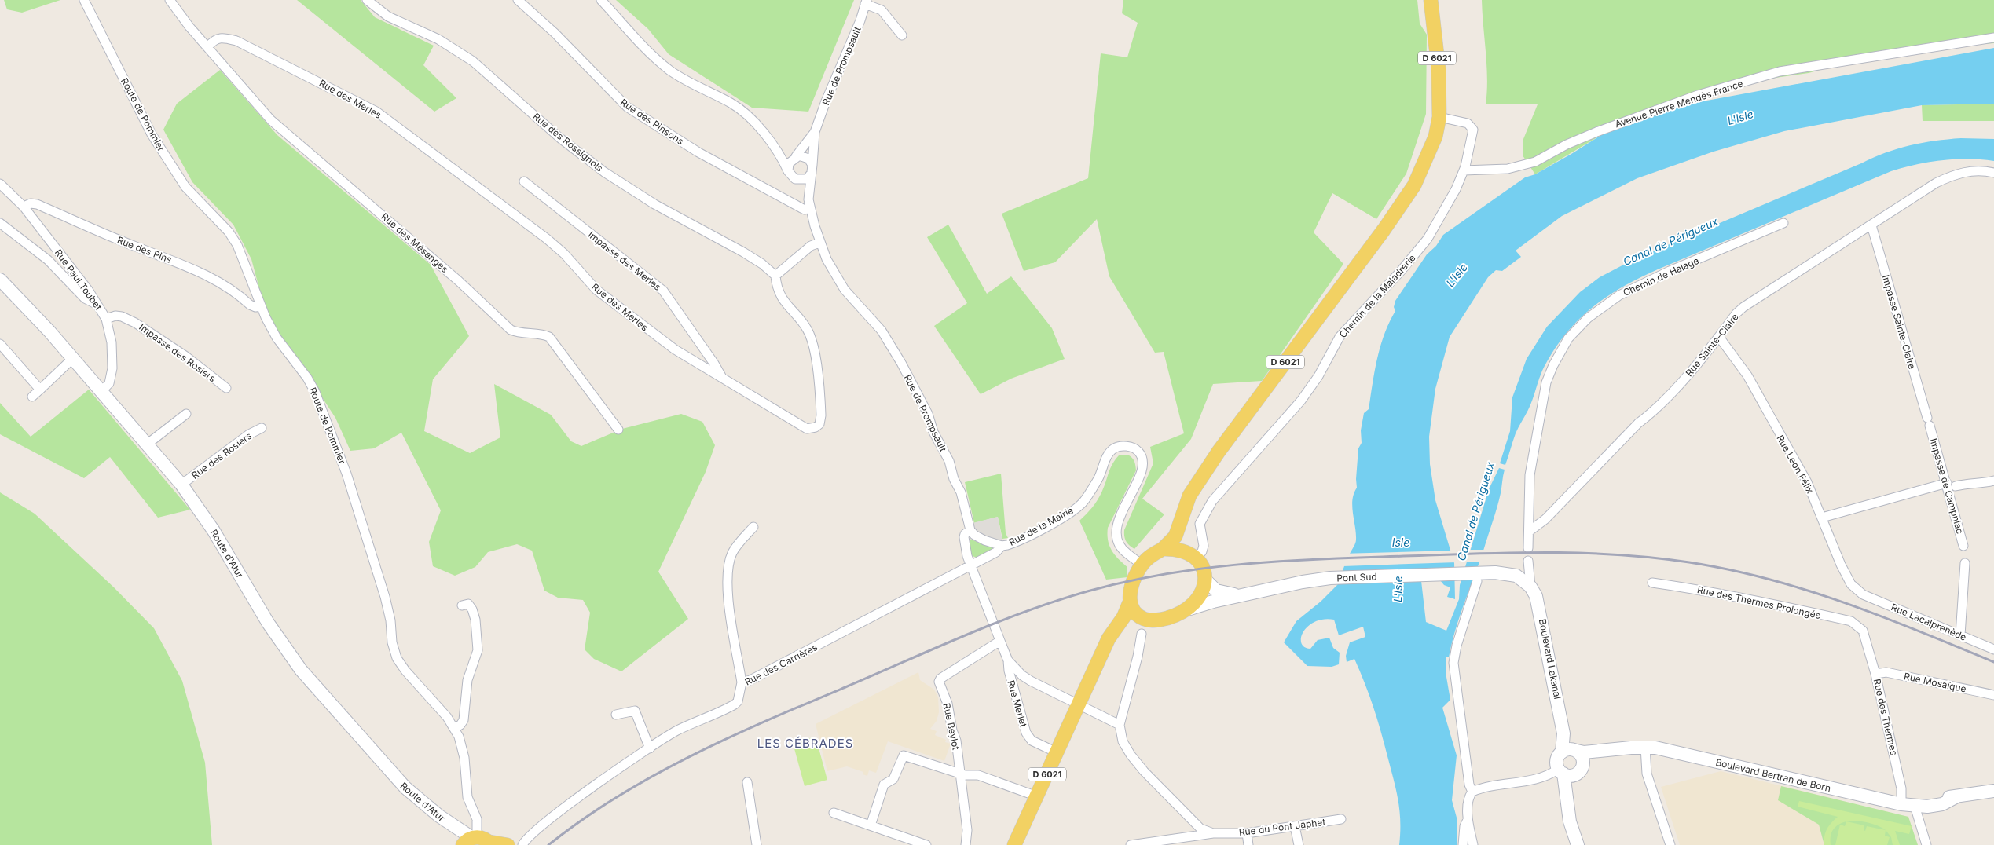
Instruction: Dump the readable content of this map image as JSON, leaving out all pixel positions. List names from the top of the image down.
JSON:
{
  "streets": {
    "main road": [
      "D 6021",
      "Route d'Atur",
      "Pont Sud",
      "Boulevard Lakanal",
      "Boulevard Bertran de Born"
    ],
    "street": [
      "Rue de Prompsault",
      "Rue des Merles",
      "Avenue Pierre Mendès France",
      "Route de Pommier",
      "Rue des Pinsons",
      "Rue des Rossignols",
      "Rue des Mésanges",
      "Rue des Pins",
      "Impasse des Merles",
      "Chemin de Halage",
      "Rue Paul Toubet",
      "Chemin de la Maladrerie",
      "Impasse Sainte-Claire",
      "Rue Sainte-Claire",
      "Impasse des Rosiers",
      "Rue des Rosiers",
      "Rue Léon Félix",
      "Impasse de Campniac",
      "Rue de la Mairie",
      "Rue des Thermes Prolongée",
      "Rue Lacalprenède",
      "Rue des Carrières",
      "Rue Mosaïque",
      "Rue Merlet",
      "Rue des Thermes",
      "Rue Beylot",
      "Rue du Pont Japhet"
    ]
  },
  "crossings": [
    ["D 6021", "Chemin de la Maladrerie"],
    ["D 6021", "Rue de la Mairie"],
    ["D 6021", "Pont Sud"],
    ["D 6021", "Rue Merlet"],
    ["Rue de Prompsault", "Rue des Pinsons"],
    ["Rue de Prompsault", "Rue de la Mairie"],
    ["Rue des Merles", "Rue des Rossignols"],
    ["Rue des Merles", "Rue des Mésanges"],
    ["Rue des Merles", "Impasse des Merles"],
    ["Avenue Pierre Mendès France", "Chemin de la Maladrerie"],
    ["Route de Pommier", "Rue des Pins"],
    ["Route de Pommier", "Route d'Atur"],
    ["Rue des Pins", "Rue Paul Toubet"],
    ["Chemin de Halage", "Rue Sainte-Claire"],
    ["Rue Paul Toubet", "Impasse des Rosiers"],
    ["Rue Paul Toubet", "Route d'Atur"],
    ["Chemin de la Maladrerie", "Rue de la Mairie"],
    ["Chemin de la Maladrerie", "Pont Sud"],
    ["Impasse Sainte-Claire", "Rue Sainte-Claire"],
    ["Impasse Sainte-Claire", "Impasse de Campniac"],
    ["Rue Sainte-Claire", "Rue Léon Félix"],
    ["Rue des Rosiers", "Route d'Atur"],
    ["Rue Léon Félix", "Rue Lacalprenède"],
    ["Rue de la Mairie", "Pont Sud"],
    ["Rue de la Mairie", "Rue des Carrières"],
    ["Pont Sud", "Boulevard Lakanal"],
    ["Rue des Thermes Prolongée", "Rue des Thermes"],
    ["Boulevard Lakanal", "Boulevard Bertran de Born"],
    ["Rue Mosaïque", "Rue des Thermes"],
    ["Rue des Thermes", "Boulevard Bertran de Born"]
  ],
  "districts": ["LES CÉBRADES"],
  "water": ["L'Isle", "Canal de Périgueux", "Isle"]
}
